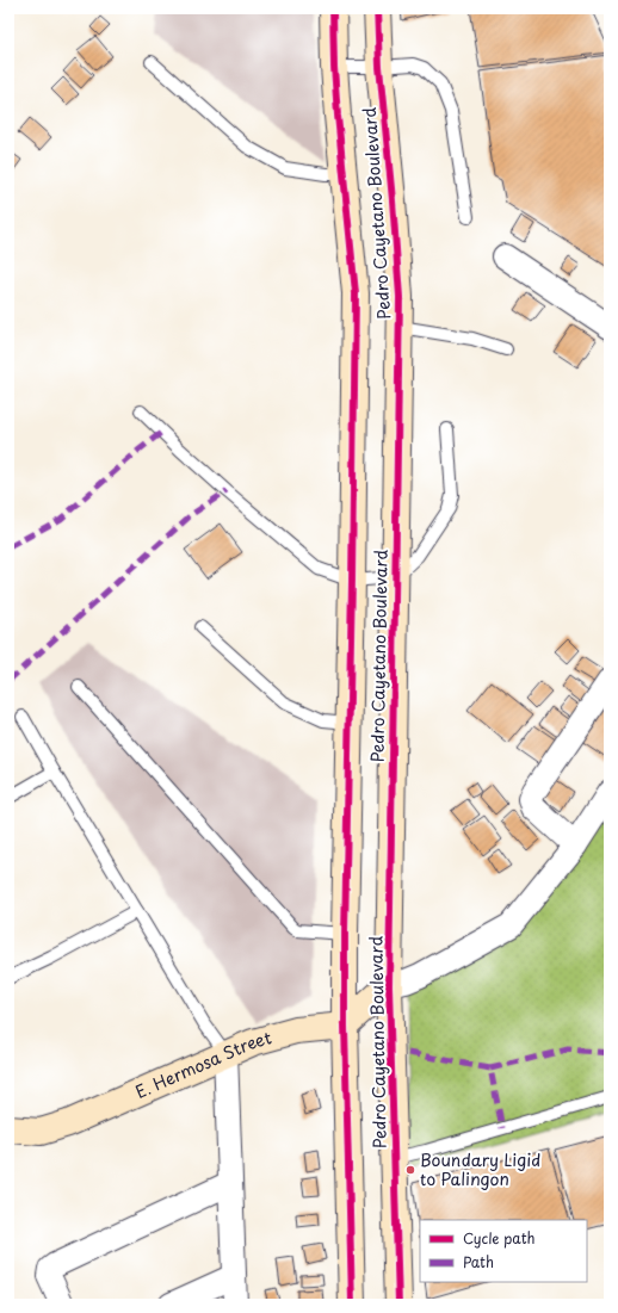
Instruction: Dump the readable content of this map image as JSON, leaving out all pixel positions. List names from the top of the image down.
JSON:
{
  "streets": {
    "main road": ["Pedro Cayetano Boulevard", "E. Hermosa Street"]
  },
  "crossings": [
    ["Pedro Cayetano Boulevard", "E. Hermosa Street"]
  ],
  "places": ["Boundary Ligid to Palingon"],
  "legend": ["Cycle path", "Path"]
}
